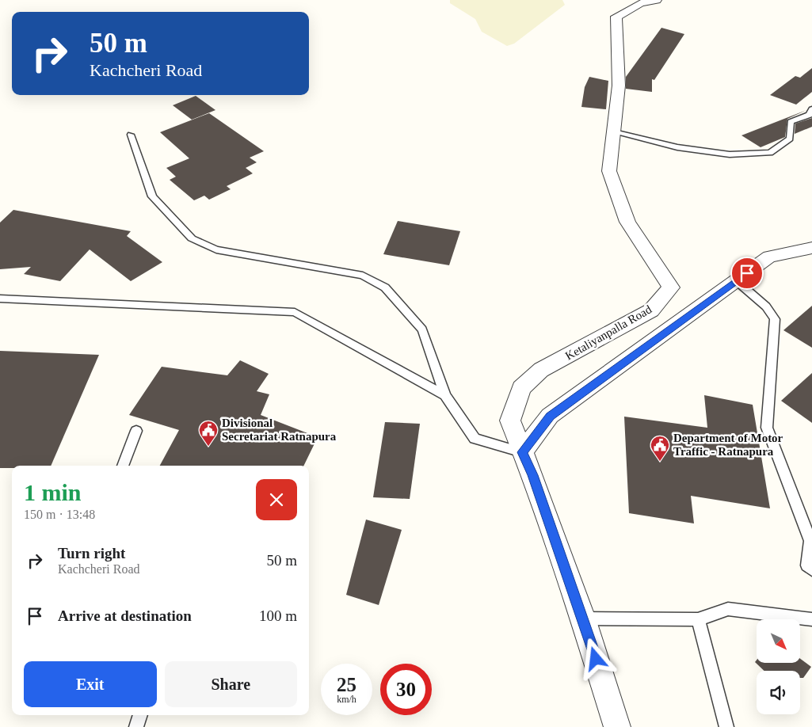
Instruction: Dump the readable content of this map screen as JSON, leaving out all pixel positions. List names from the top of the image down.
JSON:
{
  "streets": {
    "street": ["Ketaliyanpalla Road"]
  },
  "places": {
    "public building": ["Divisional Secretariat Ratnapura", "Department of Motor Traffic - Ratnapura"]
  },
  "north": "bottom right",
  "page": {
    "turn": ["50 m", "Kachcheri Road"],
    "heading": ["1 min", "150 m · 13:48"],
    "list": [
      {
        "name": "Turn right",
        "note": "Kachcheri Road",
        "value": "50 m"
      },
      {
        "name": "Arrive at destination",
        "value": "100 m"
      }
    ],
    "buttons": ["Exit", "Share"],
    "speed": "25 km/h",
    "limit": "30"
  }
}
